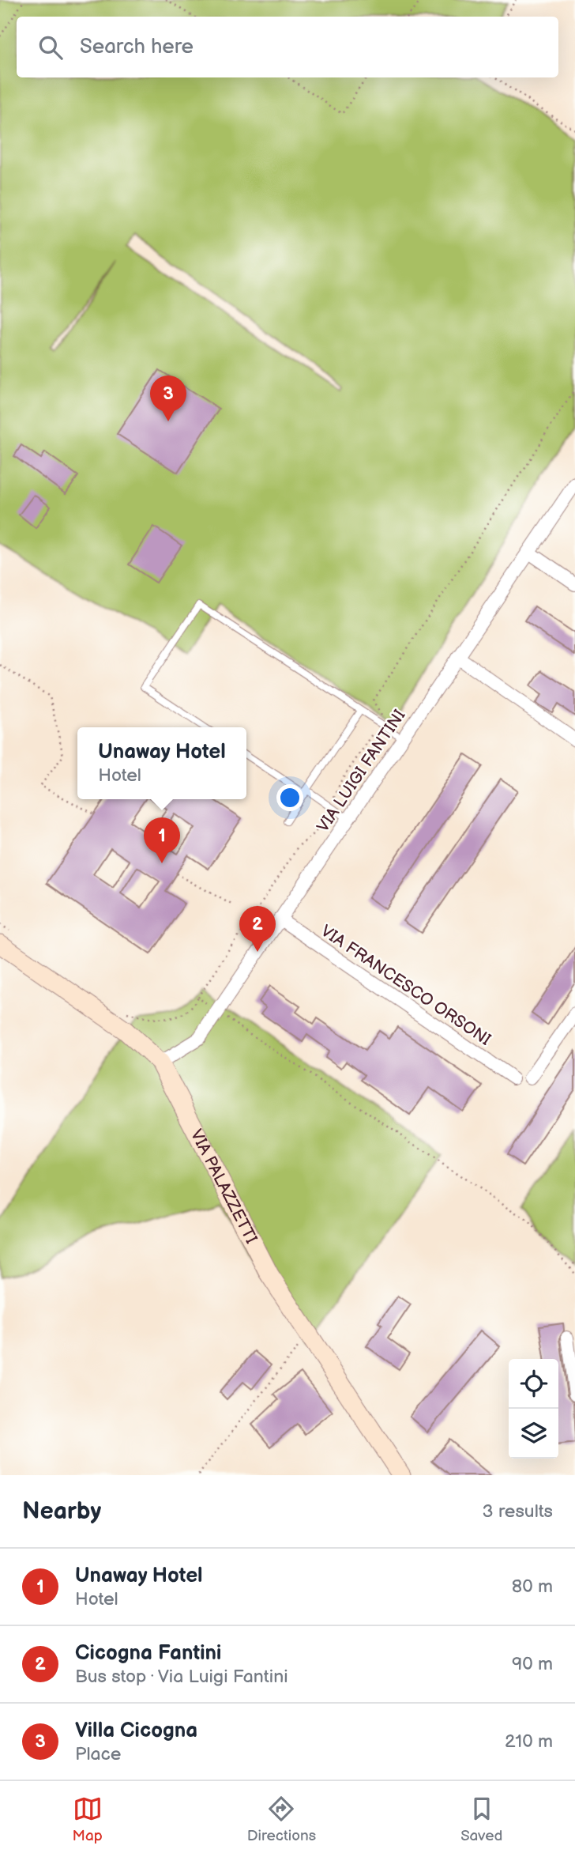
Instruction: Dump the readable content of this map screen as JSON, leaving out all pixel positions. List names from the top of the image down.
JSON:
{
  "streets": {
    "main road": ["VIA PALAZZETTI"],
    "street": ["VIA LUIGI FANTINI", "VIA FRANCESCO ORSONI"]
  },
  "crossings": [
    ["VIA LUIGI FANTINI", "VIA FRANCESCO ORSONI"],
    ["VIA LUIGI FANTINI", "VIA PALAZZETTI"]
  ],
  "page": {
    "search": "Search here",
    "pins": ["3", "1", "2"],
    "popup": ["Unaway Hotel", "Hotel"],
    "heading": ["Nearby", "3 results"],
    "list": [
      {
        "mark": "1",
        "name": "Unaway Hotel",
        "note": "Hotel",
        "value": "80 m"
      },
      {
        "mark": "2",
        "name": "Cicogna Fantini",
        "note": "Bus stop · Via Luigi Fantini",
        "value": "90 m"
      },
      {
        "mark": "3",
        "name": "Villa Cicogna",
        "note": "Place",
        "value": "210 m"
      }
    ],
    "nav": ["Map", "Directions", "Saved"]
  }
}
